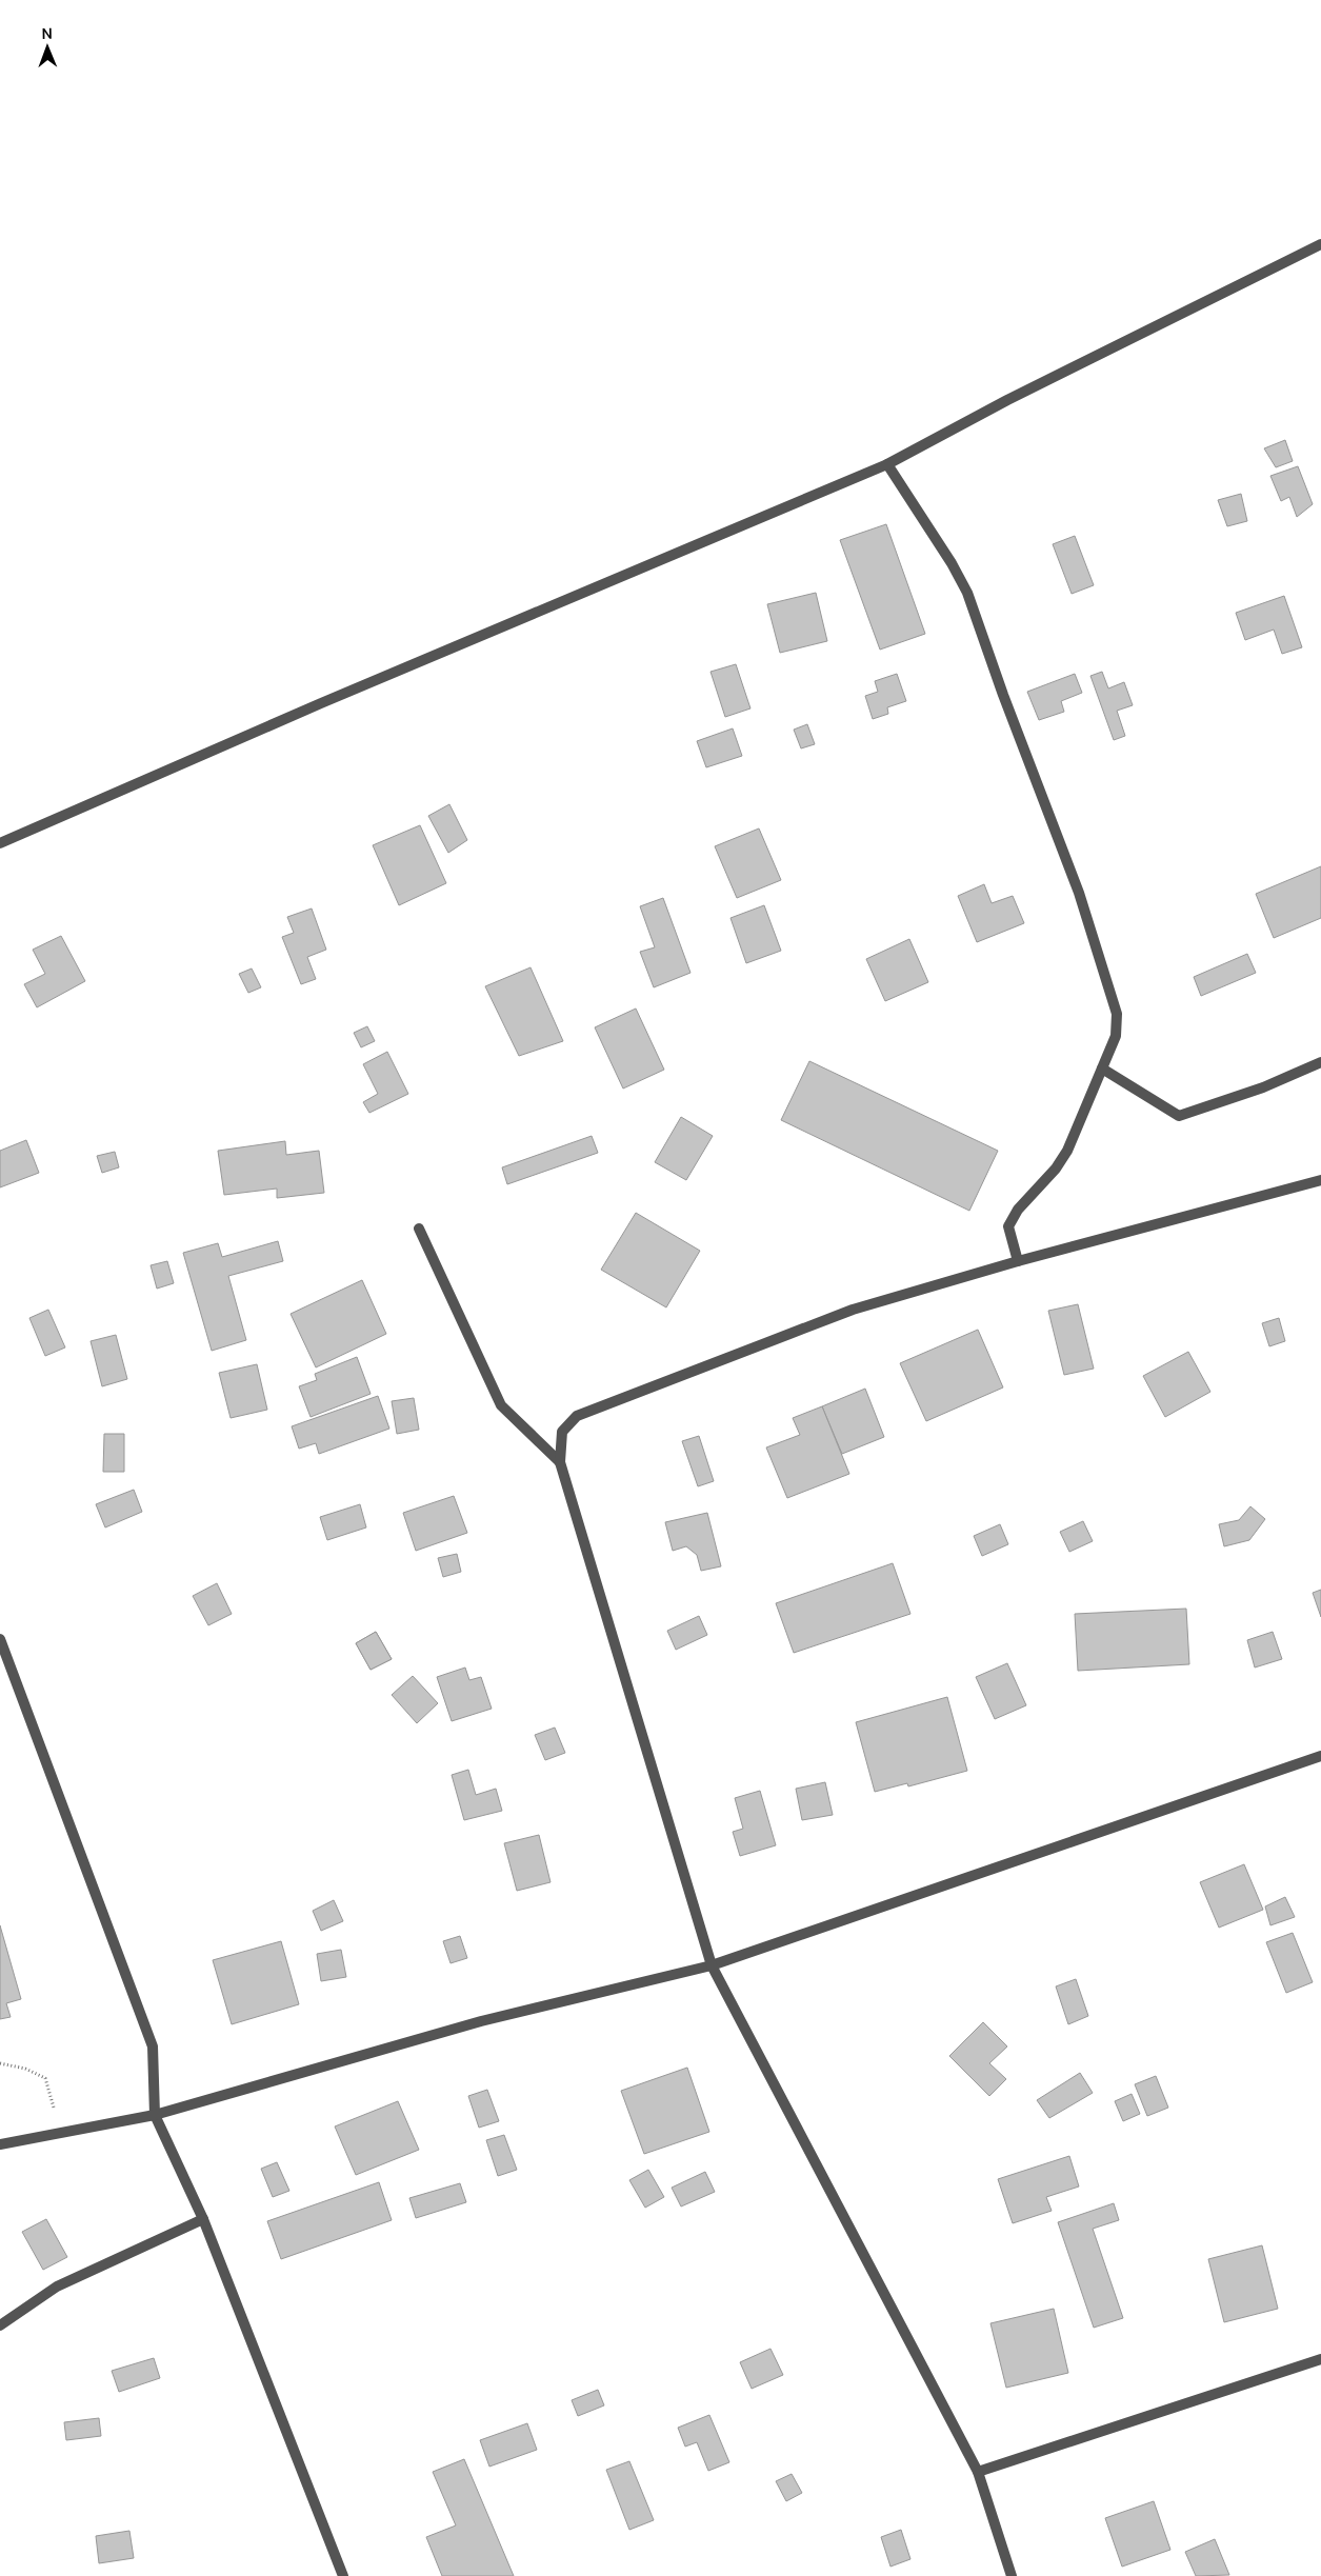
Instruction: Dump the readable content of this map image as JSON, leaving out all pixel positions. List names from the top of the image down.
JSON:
{
  "north": "top"
}
